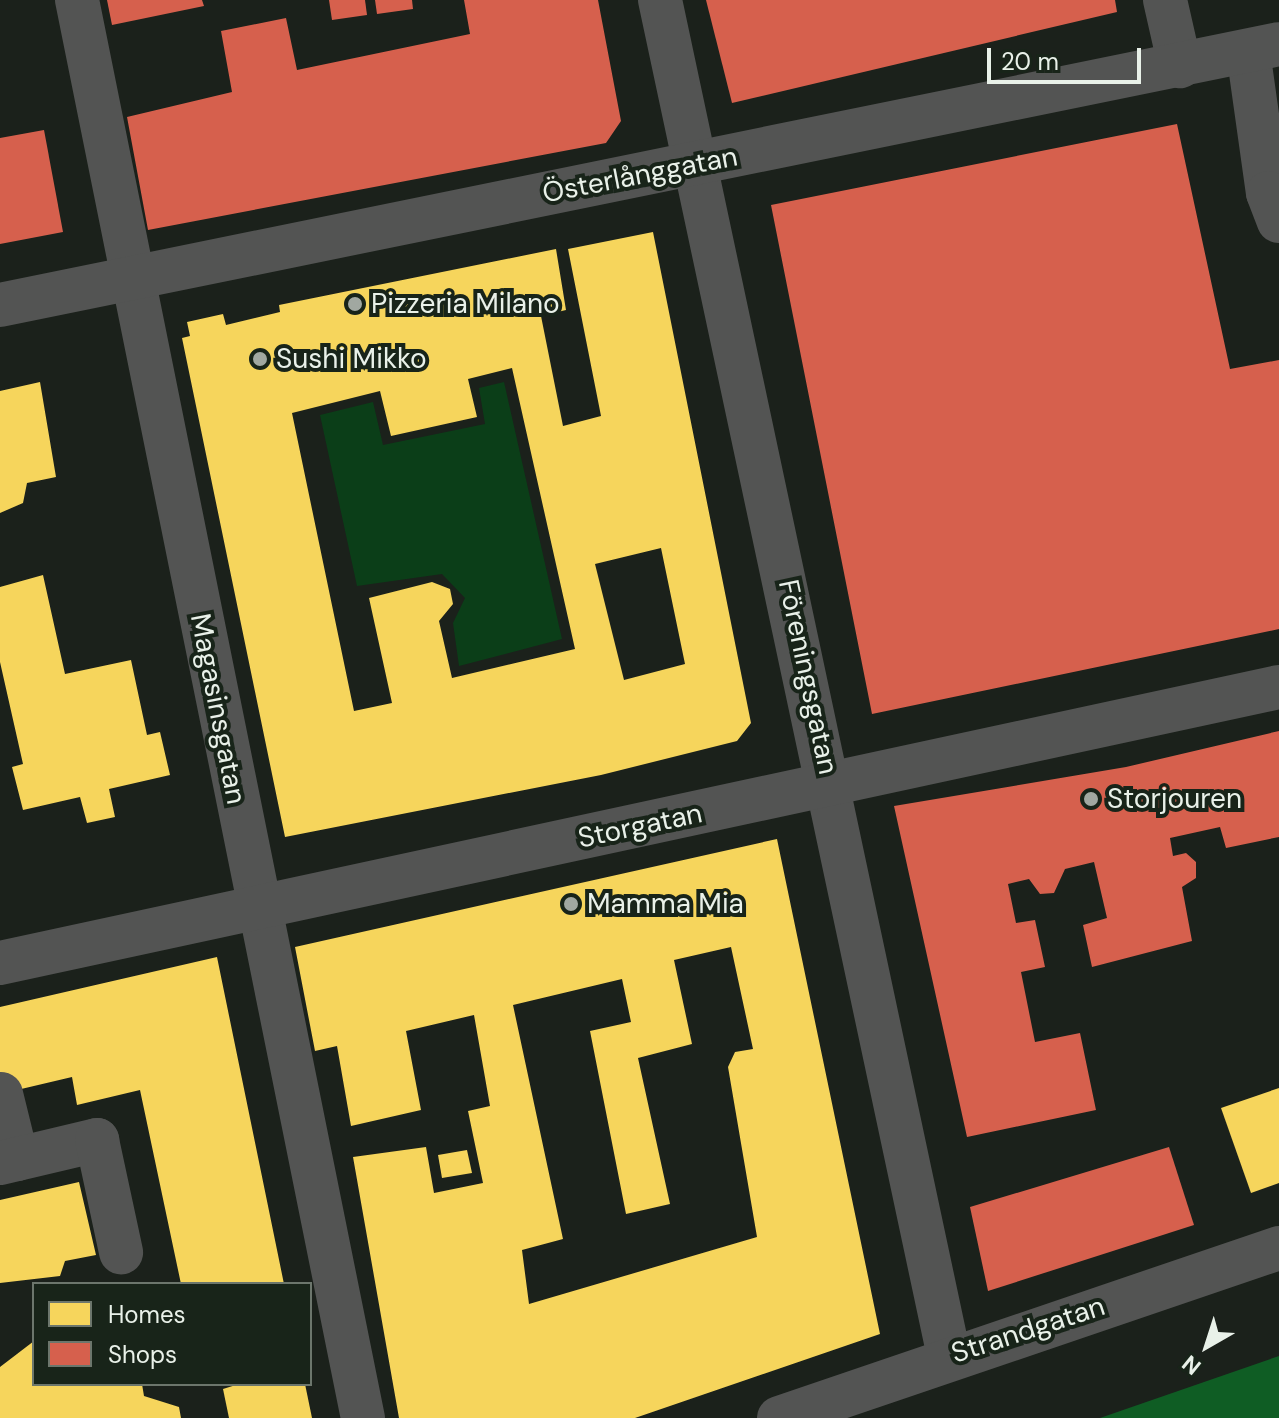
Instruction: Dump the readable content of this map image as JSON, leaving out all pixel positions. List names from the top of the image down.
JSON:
{
  "streets": {
    "street": [
      "Österlånggatan",
      "Föreningsgatan",
      "Magasinsgatan",
      "Storgatan",
      "Strandgatan"
    ]
  },
  "crossings": [
    ["Österlånggatan", "Föreningsgatan"],
    ["Österlånggatan", "Magasinsgatan"],
    ["Föreningsgatan", "Storgatan"],
    ["Föreningsgatan", "Strandgatan"],
    ["Magasinsgatan", "Storgatan"]
  ],
  "places": [
    "Pizzeria Milano",
    "Sushi Mikko",
    "Storjouren",
    "Mamma Mia"
  ],
  "legend": ["Homes", "Shops"],
  "scale_bar": "20 m",
  "north": "bottom left"
}
